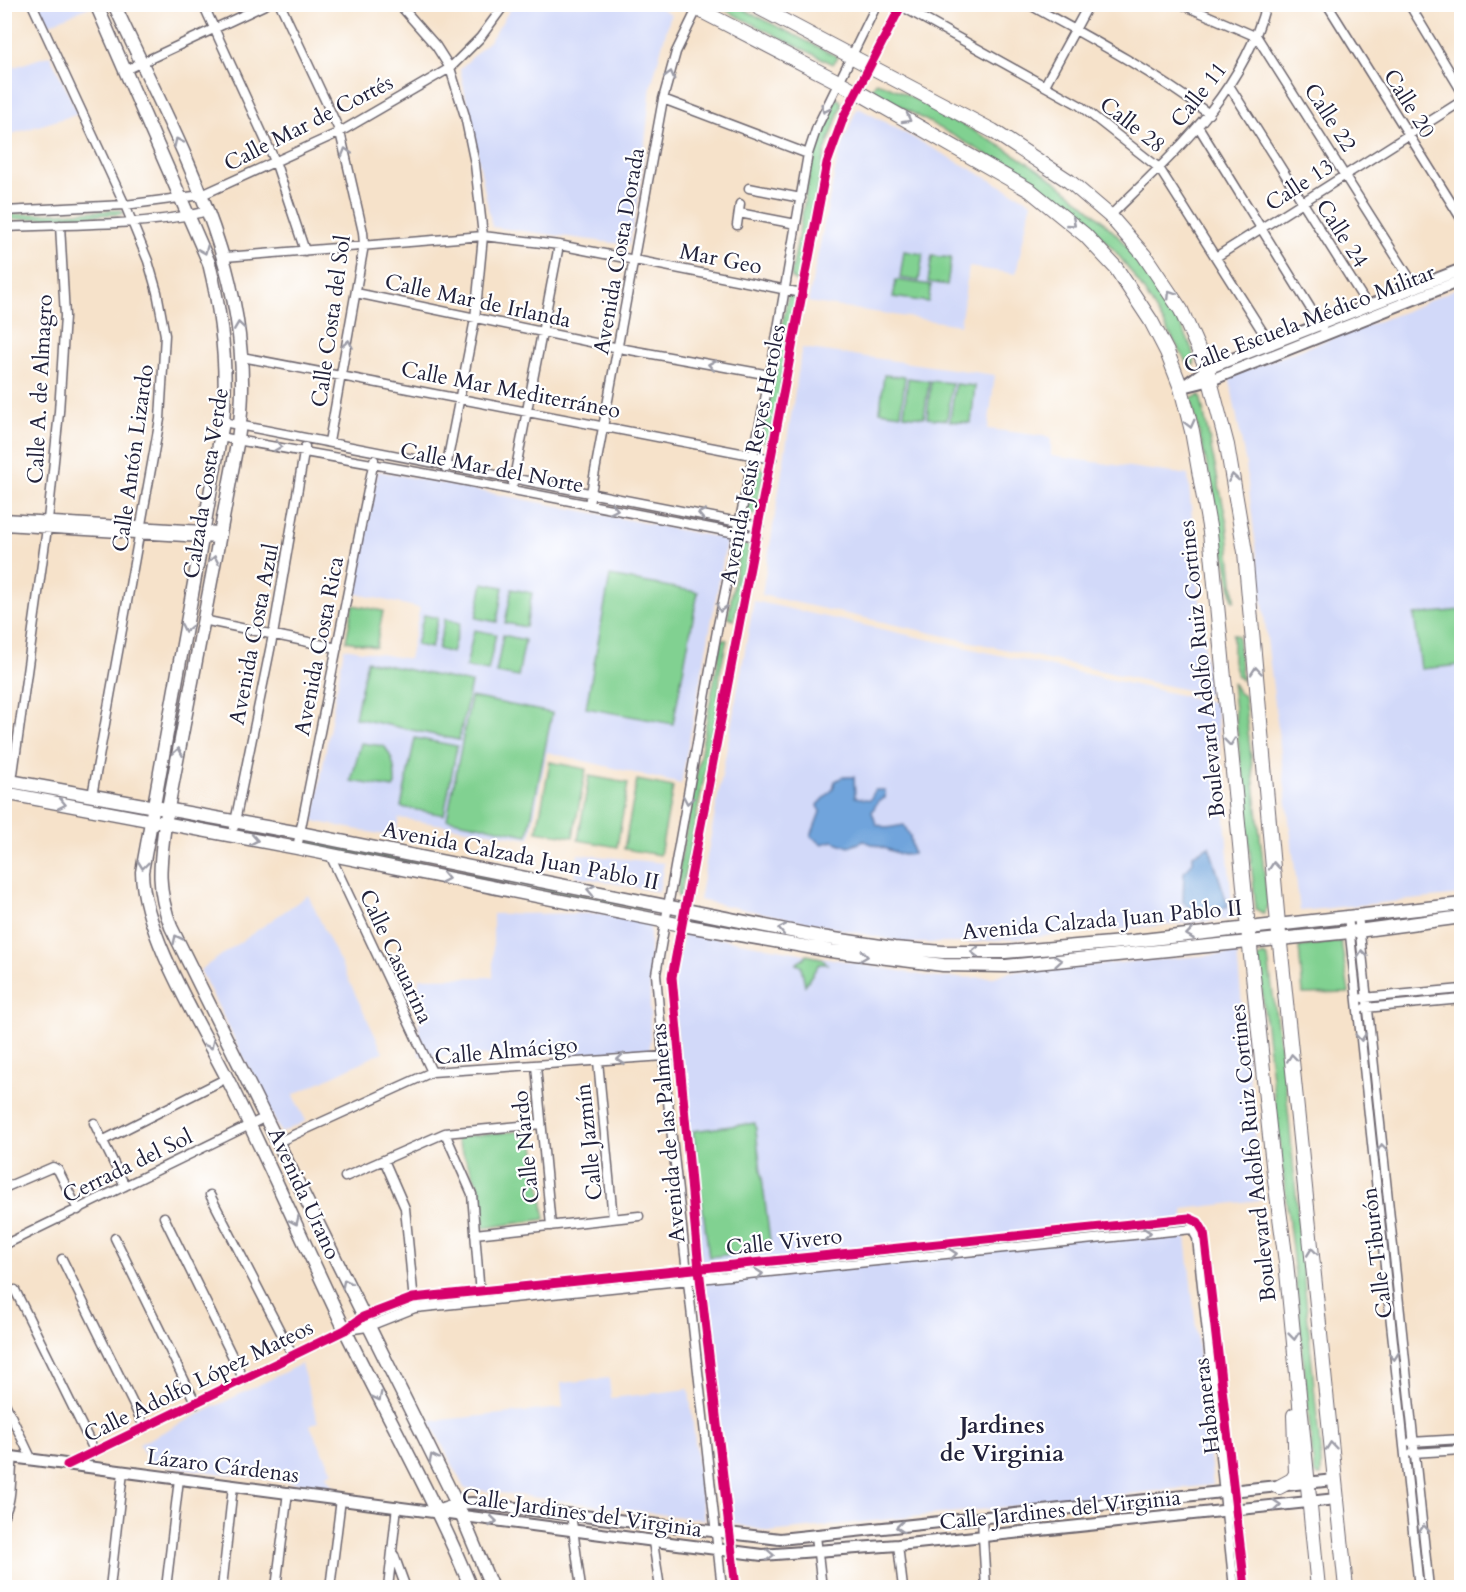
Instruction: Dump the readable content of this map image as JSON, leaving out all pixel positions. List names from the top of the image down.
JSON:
{
  "streets": {
    "main road": [
      "Calzada Costa Verde",
      "Boulevard Adolfo Ruiz Cortines",
      "Avenida Calzada Juan Pablo II",
      "Avenida Urano"
    ],
    "street": [
      "Calle 11",
      "Calle 20",
      "Calle 22",
      "Calle Mar de Cortés",
      "Calle 28",
      "Calle 13",
      "Calle 24",
      "Avenida Costa Dorada",
      "Mar Geo",
      "Calle Mar de Irlanda",
      "Calle Escuela Médico Militar",
      "Calle Costa del Sol",
      "Calle A. de Almagro",
      "Calle Mar Mediterráneo",
      "Avenida Jesús Reyes Heroles",
      "Calle Antón Lizardo",
      "Calle Mar del Norte",
      "Avenida Costa Azul",
      "Avenida Costa Rica",
      "Calle Casuarina",
      "Calle Almácigo",
      "Avenida de las Palmeras",
      "Calle Jazmín",
      "Calle Nardo",
      "Cerrada del Sol",
      "Calle Vivero",
      "Calle Tiburón",
      "Calle Adolfo López Mateos",
      "Habaneras",
      "Lázaro Cárdenas",
      "Calle Jardines del Virginia"
    ]
  },
  "crossings": [
    ["Calle 11", "Calle 22"],
    ["Calle 11", "Calle 28"],
    ["Calle 11", "Calle 24"],
    ["Calle 20", "Calle 13"],
    ["Calle 22", "Calle 13"],
    ["Calle 22", "Calle Escuela Médico Militar"],
    ["Calle Mar de Cortés", "Calle Costa del Sol"],
    ["Calle Mar de Cortés", "Calle Antón Lizardo"],
    ["Calle Mar de Cortés", "Calzada Costa Verde"],
    ["Calle 28", "Calle 13"],
    ["Calle 28", "Calle Escuela Médico Militar"],
    ["Calle 28", "Avenida Jesús Reyes Heroles"],
    ["Calle 13", "Calle 24"],
    ["Calle 24", "Calle Escuela Médico Militar"],
    ["Avenida Costa Dorada", "Mar Geo"],
    ["Avenida Costa Dorada", "Calle Mar de Irlanda"],
    ["Avenida Costa Dorada", "Calle Mar Mediterráneo"],
    ["Avenida Costa Dorada", "Calle Mar del Norte"],
    ["Avenida Costa Dorada", "Boulevard Adolfo Ruiz Cortines"],
    ["Mar Geo", "Calle Costa del Sol"],
    ["Mar Geo", "Avenida Jesús Reyes Heroles"],
    ["Mar Geo", "Calzada Costa Verde"],
    ["Calle Mar de Irlanda", "Calle Costa del Sol"],
    ["Calle Mar de Irlanda", "Avenida Jesús Reyes Heroles"],
    ["Calle Escuela Médico Militar", "Boulevard Adolfo Ruiz Cortines"],
    ["Calle Costa del Sol", "Calle Mar Mediterráneo"],
    ["Calle Costa del Sol", "Calle Mar del Norte"],
    ["Calle A. de Almagro", "Avenida Calzada Juan Pablo II"],
    ["Calle Mar Mediterráneo", "Avenida Jesús Reyes Heroles"],
    ["Calle Mar Mediterráneo", "Calzada Costa Verde"],
    ["Avenida Jesús Reyes Heroles", "Calle Mar del Norte"],
    ["Avenida Jesús Reyes Heroles", "Boulevard Adolfo Ruiz Cortines"],
    ["Avenida Jesús Reyes Heroles", "Avenida Calzada Juan Pablo II"],
    ["Avenida Jesús Reyes Heroles", "Avenida de las Palmeras"],
    ["Calle Antón Lizardo", "Avenida Calzada Juan Pablo II"],
    ["Calle Mar del Norte", "Calzada Costa Verde"],
    ["Calle Mar del Norte", "Avenida Costa Azul"],
    ["Calle Mar del Norte", "Avenida Costa Rica"],
    ["Calzada Costa Verde", "Avenida Calzada Juan Pablo II"],
    ["Calzada Costa Verde", "Avenida Urano"],
    ["Avenida Costa Azul", "Avenida Calzada Juan Pablo II"],
    ["Avenida Costa Rica", "Avenida Calzada Juan Pablo II"],
    ["Boulevard Adolfo Ruiz Cortines", "Avenida Calzada Juan Pablo II"],
    ["Boulevard Adolfo Ruiz Cortines", "Calle Jardines del Virginia"],
    ["Avenida Calzada Juan Pablo II", "Calle Casuarina"],
    ["Avenida Calzada Juan Pablo II", "Avenida de las Palmeras"],
    ["Avenida Calzada Juan Pablo II", "Avenida Urano"],
    ["Avenida Calzada Juan Pablo II", "Calle Tiburón"],
    ["Calle Casuarina", "Calle Almácigo"],
    ["Calle Almácigo", "Avenida de las Palmeras"],
    ["Calle Almácigo", "Calle Jazmín"],
    ["Calle Almácigo", "Calle Nardo"],
    ["Calle Almácigo", "Avenida Urano"],
    ["Avenida de las Palmeras", "Calle Vivero"],
    ["Avenida de las Palmeras", "Calle Jardines del Virginia"],
    ["Cerrada del Sol", "Avenida Urano"],
    ["Avenida Urano", "Calle Vivero"],
    ["Avenida Urano", "Calle Adolfo López Mateos"],
    ["Avenida Urano", "Lázaro Cárdenas"],
    ["Avenida Urano", "Calle Jardines del Virginia"],
    ["Calle Vivero", "Calle Adolfo López Mateos"],
    ["Calle Vivero", "Habaneras"],
    ["Calle Adolfo López Mateos", "Lázaro Cárdenas"],
    ["Habaneras", "Calle Jardines del Virginia"],
    ["Lázaro Cárdenas", "Calle Jardines del Virginia"]
  ],
  "one_way": ["Calle Mar de Irlanda"],
  "districts": ["Jardines de Virginia"]
}
